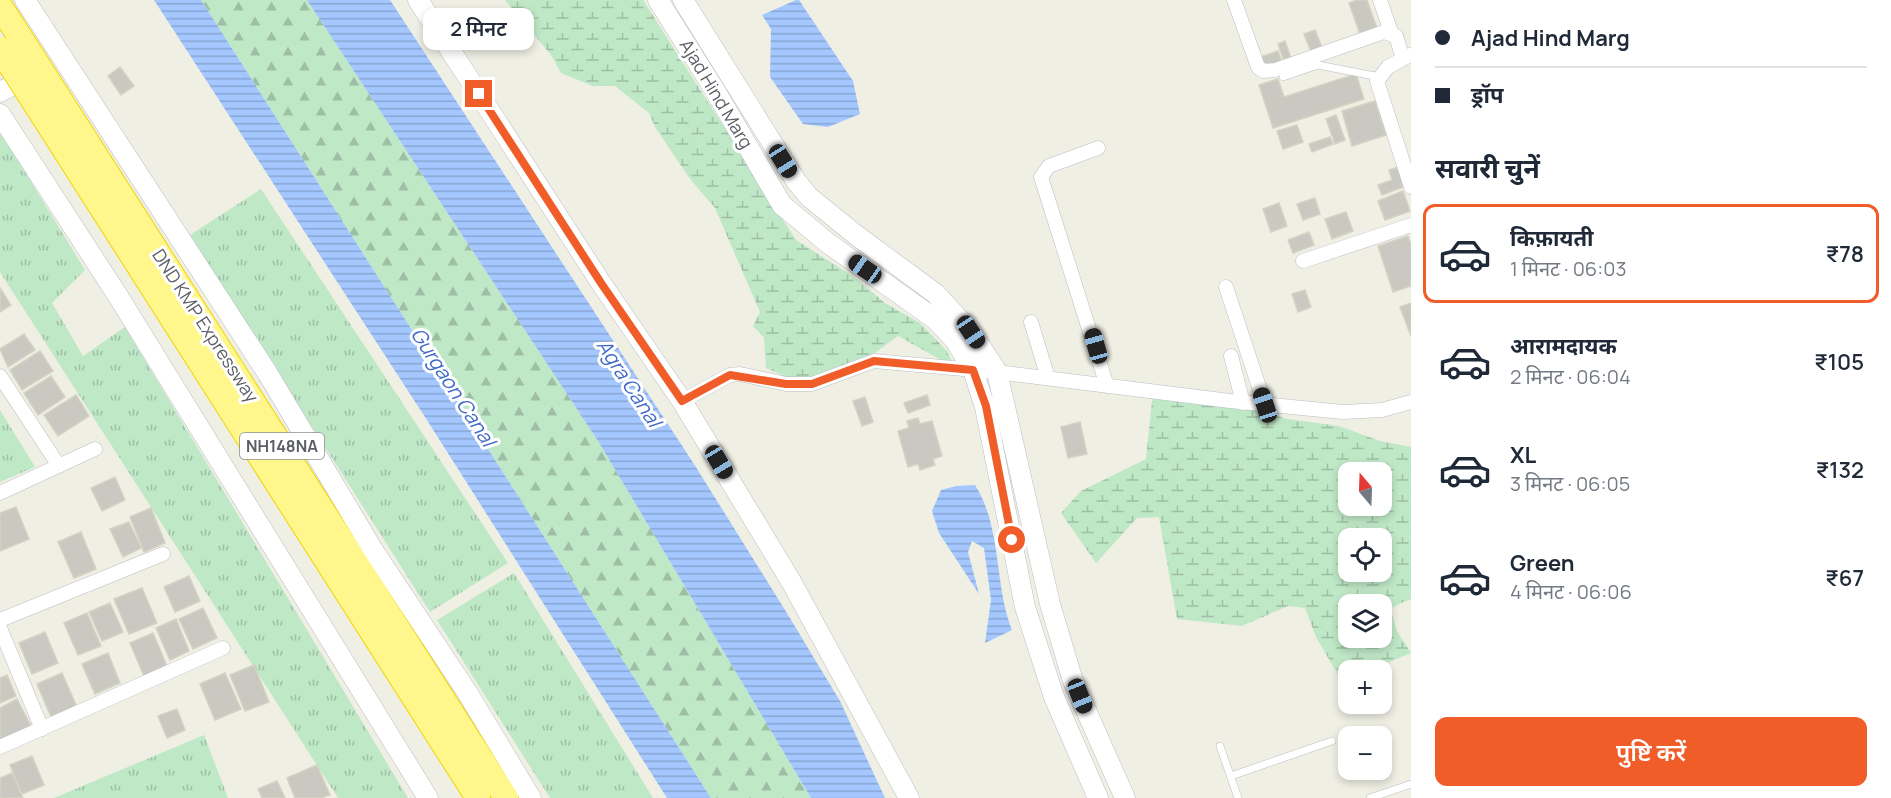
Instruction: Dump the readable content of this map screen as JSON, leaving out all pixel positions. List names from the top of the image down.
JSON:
{
  "streets": {
    "highway": ["DND KMP Expressway", "NH148NA"],
    "street": ["Ajad Hind Marg"]
  },
  "water": ["Agra Canal", "Gurgaon Canal"],
  "north": "top",
  "page": {
    "banner": ["Ajad Hind Marg", "ड्रॉप"],
    "bubble": "2 मिनट",
    "heading": "सवारी चुनें",
    "list": [
      {
        "name": "किफ़ायती",
        "note": "1 मिनट · 06:03",
        "value": "₹78"
      },
      {
        "name": "आरामदायक",
        "note": "2 मिनट · 06:04",
        "value": "₹105"
      },
      {
        "name": "XL",
        "note": "3 मिनट · 06:05",
        "value": "₹132"
      },
      {
        "name": "Green",
        "note": "4 मिनट · 06:06",
        "value": "₹67"
      }
    ],
    "map_buttons": ["+", "−"],
    "buttons": "पुष्टि करें"
  }
}
